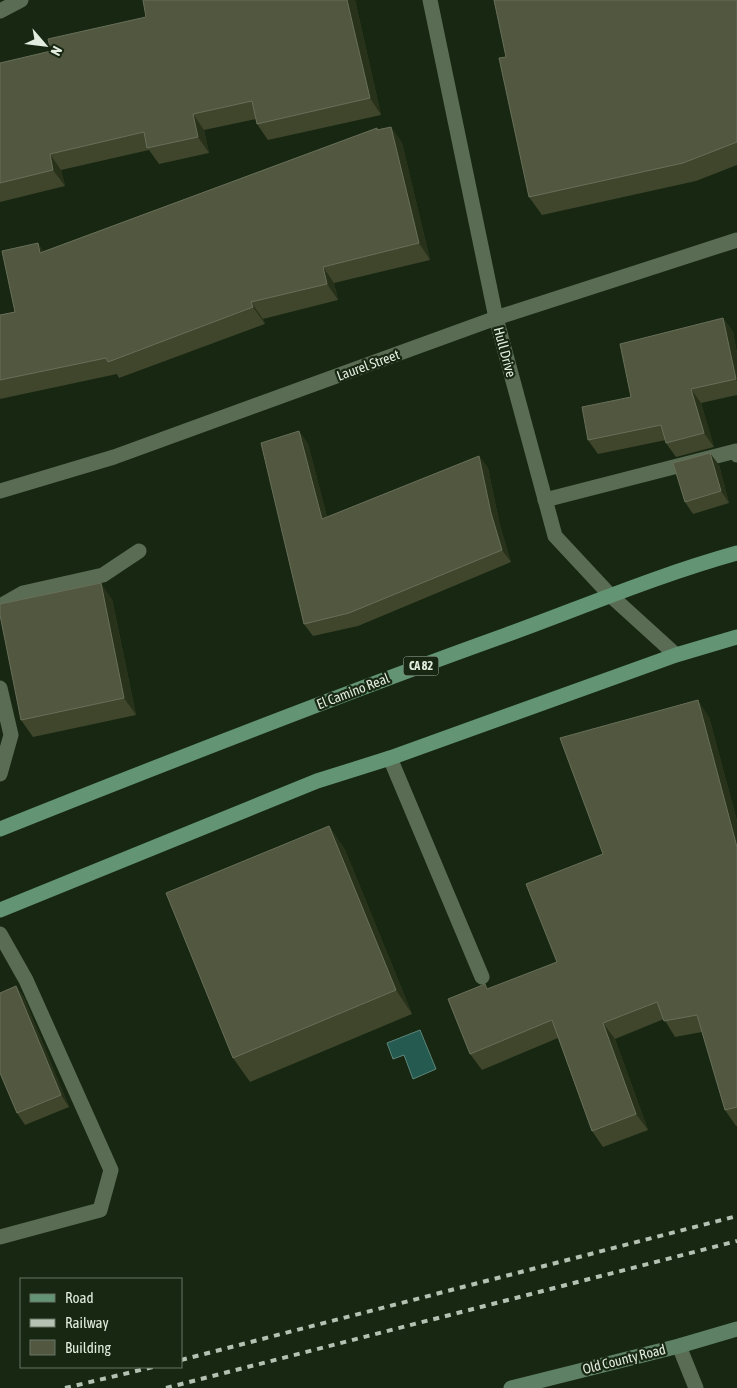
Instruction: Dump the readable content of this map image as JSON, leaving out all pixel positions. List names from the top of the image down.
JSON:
{
  "streets": {
    "main road": ["CA 82", "El Camino Real", "Old County Road"],
    "street": ["Hull Drive", "Laurel Street"]
  },
  "crossings": [
    ["Hull Drive", "Laurel Street"],
    ["Hull Drive", "El Camino Real"]
  ],
  "legend": ["Road", "Railway", "Building"],
  "north": "bottom right"
}
